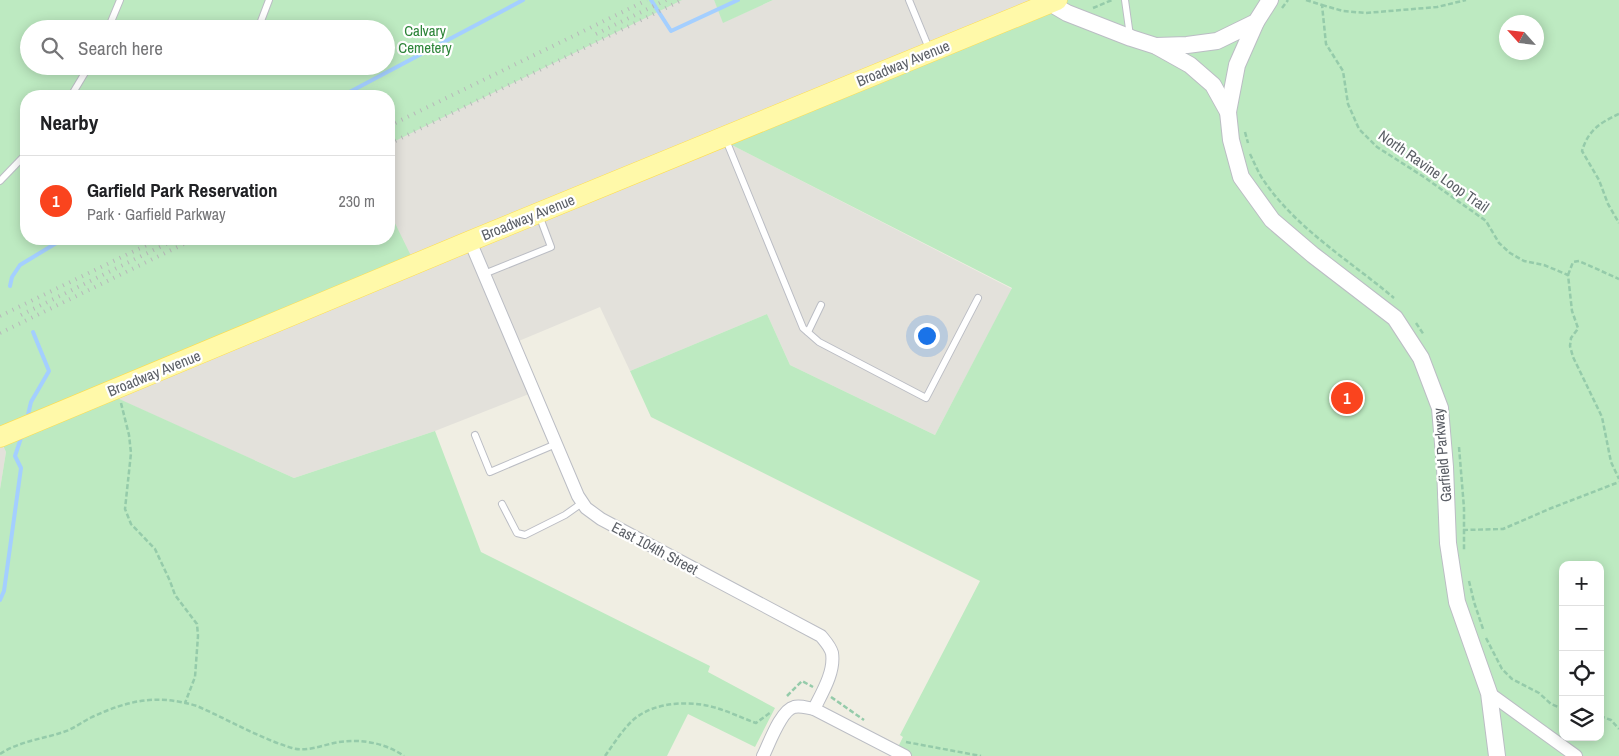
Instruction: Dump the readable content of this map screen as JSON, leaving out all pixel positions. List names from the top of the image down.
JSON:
{
  "streets": {
    "main road": ["Broadway Avenue"],
    "street": ["Garfield Parkway", "East 104th Street"],
    "path": ["North Ravine Loop Trail"]
  },
  "crossings": [
    ["Broadway Avenue", "Garfield Parkway"],
    ["Broadway Avenue", "East 104th Street"]
  ],
  "parks": ["Calvary Cemetery"],
  "north": "top left",
  "page": {
    "search": "Search here",
    "heading": "Nearby",
    "list": [
      {
        "mark": "1",
        "name": "Garfield Park Reservation",
        "note": "Park · Garfield Parkway",
        "value": "230 m"
      }
    ],
    "pins": "1",
    "map_buttons": ["+", "−"]
  }
}
